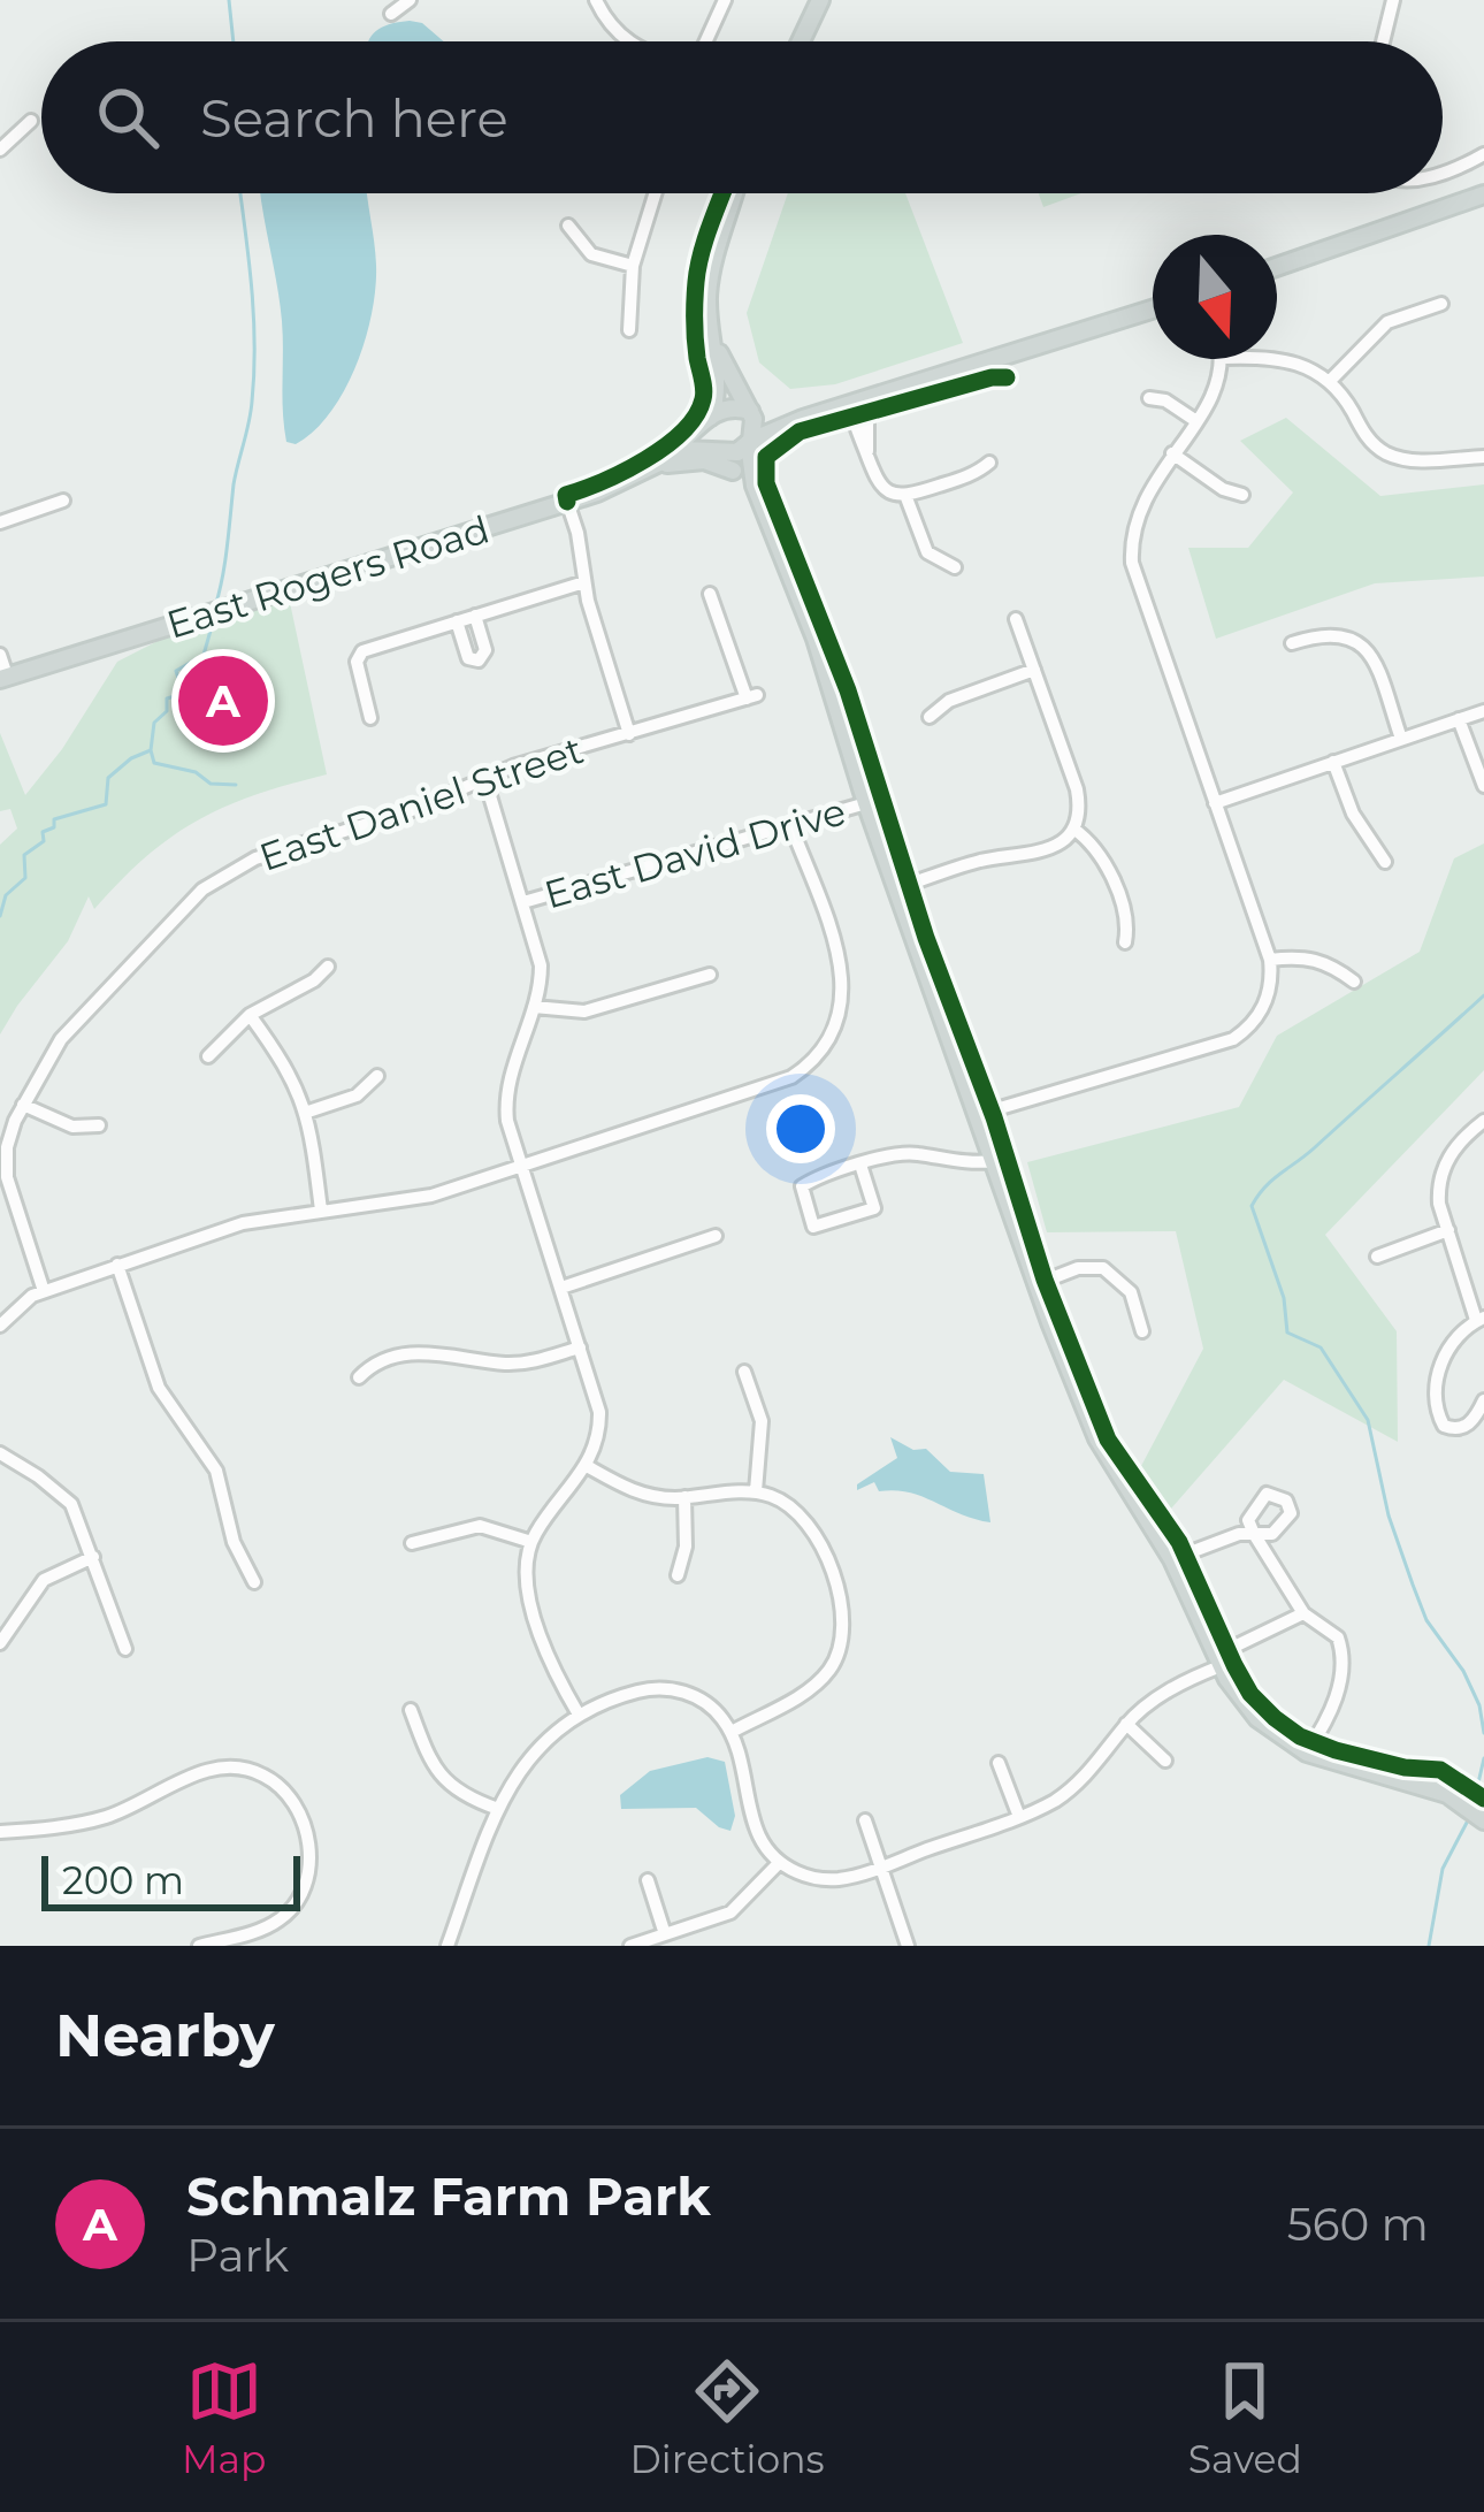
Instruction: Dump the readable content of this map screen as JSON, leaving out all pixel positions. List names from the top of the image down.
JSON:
{
  "streets": {
    "main road": ["East Rogers Road"],
    "street": ["East Daniel Street", "East David Drive"]
  },
  "scale_bar": "200 m",
  "north": "bottom",
  "page": {
    "search": "Search here",
    "pins": "A",
    "scale": "200 m",
    "heading": "Nearby",
    "list": [
      {
        "mark": "A",
        "name": "Schmalz Farm Park",
        "note": "Park",
        "value": "560 m"
      }
    ],
    "nav": ["Map", "Directions", "Saved"]
  }
}
